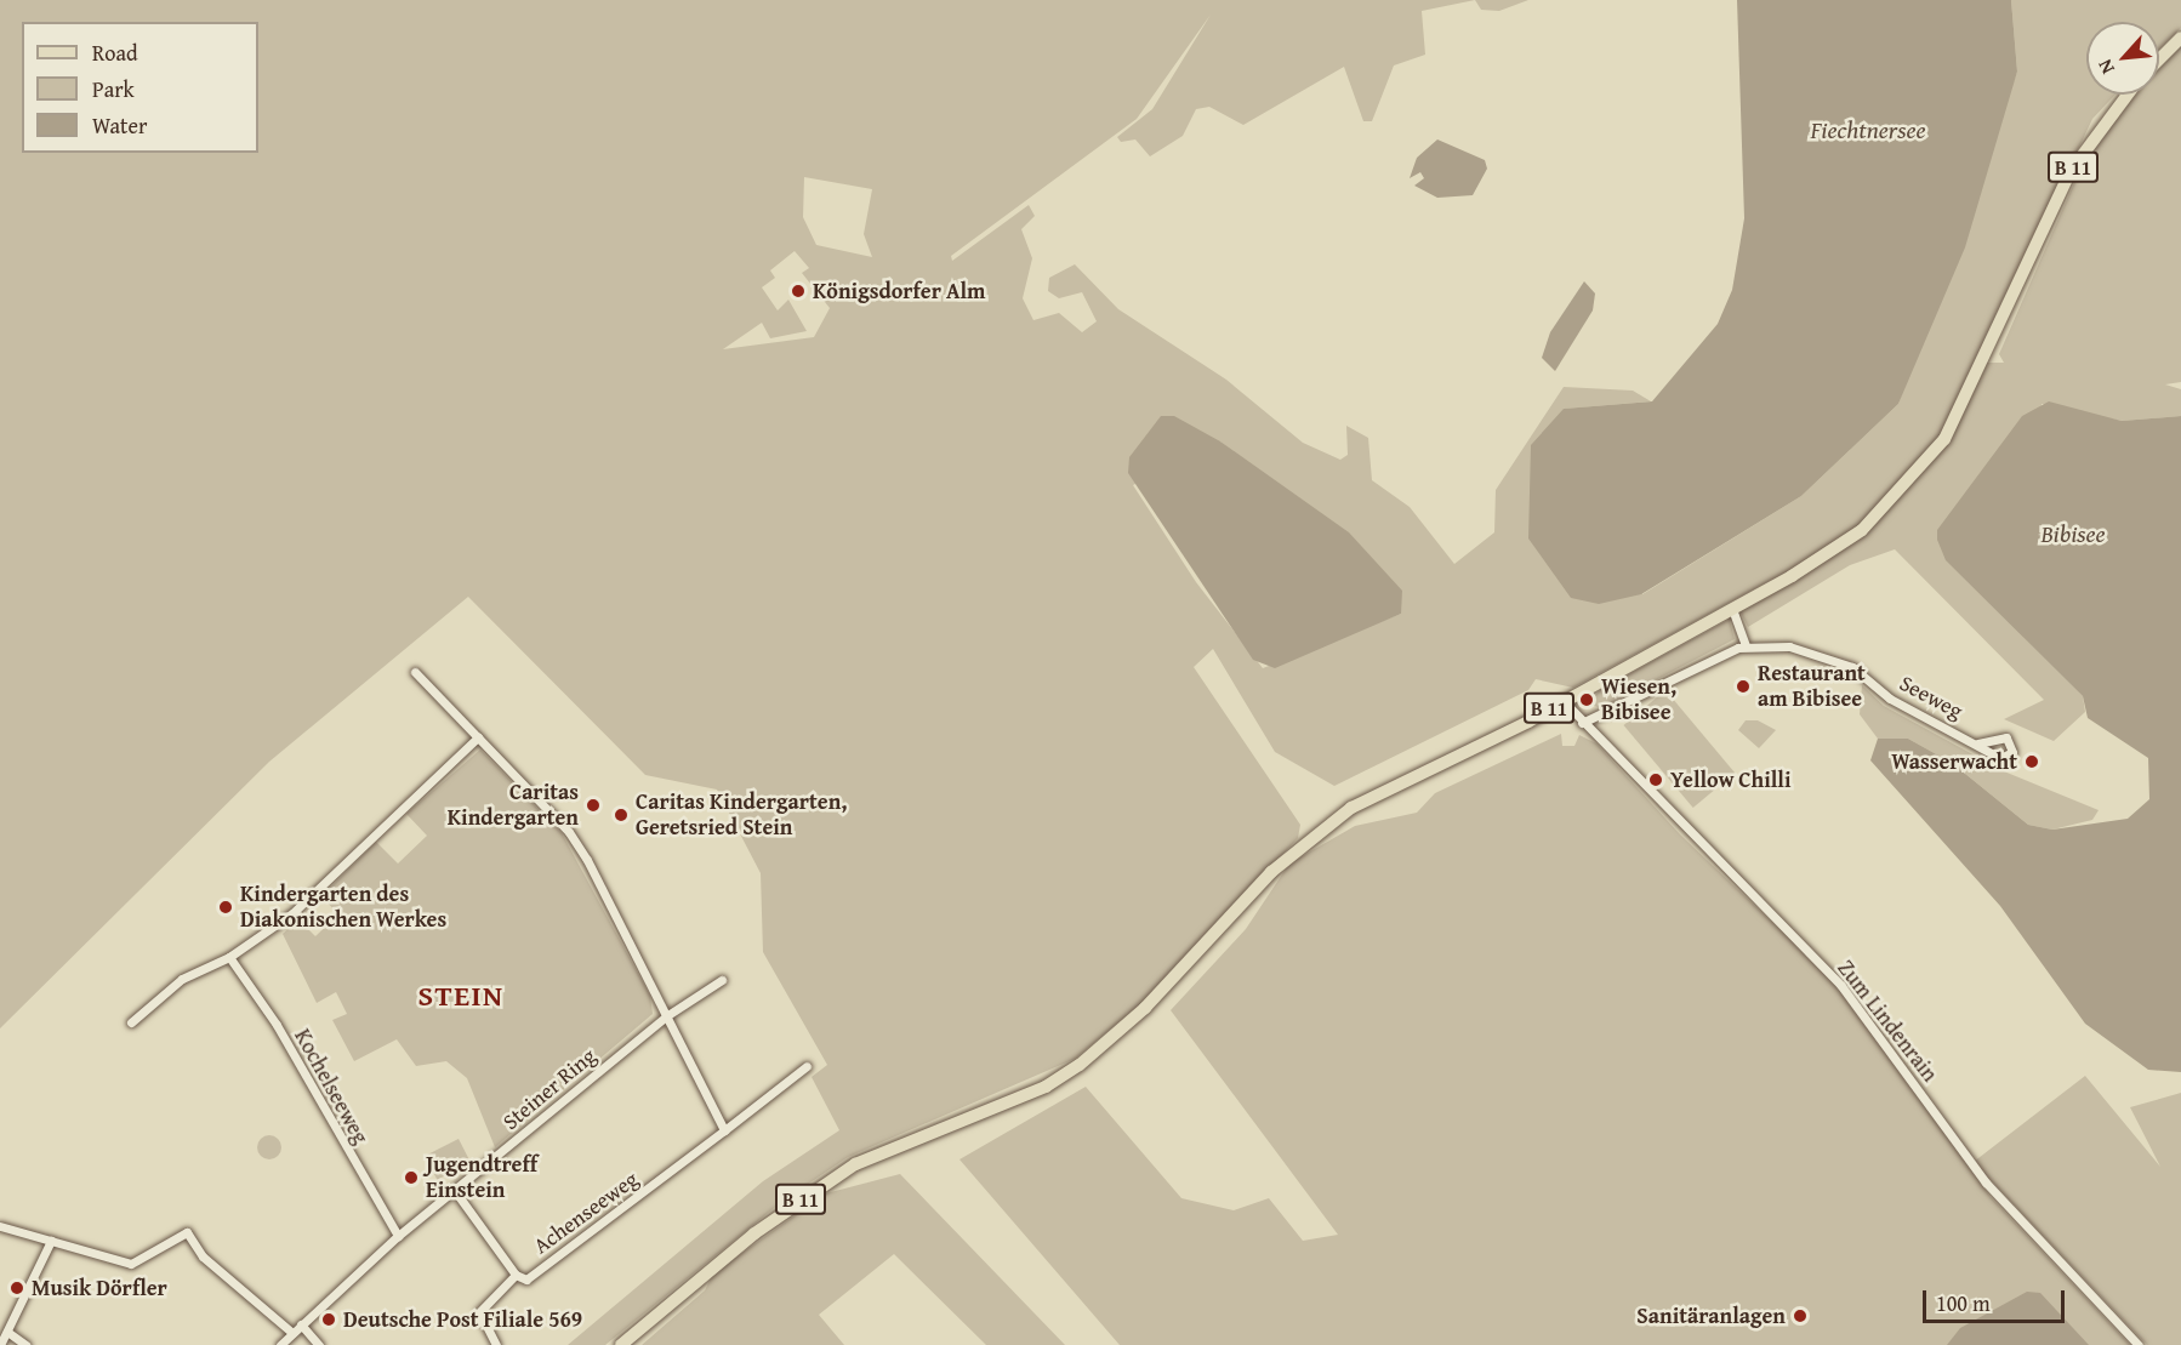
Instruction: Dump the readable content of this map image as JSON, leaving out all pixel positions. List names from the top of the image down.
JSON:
{
  "streets": {
    "main road": ["B 11"],
    "street": [
      "Seeweg",
      "Zum Lindenrain",
      "Kochelseeweg",
      "Steiner Ring",
      "Achenseeweg"
    ]
  },
  "crossings": [
    ["B 11", "Zum Lindenrain"],
    ["Seeweg", "Zum Lindenrain"],
    ["Kochelseeweg", "Steiner Ring"],
    ["Steiner Ring", "Achenseeweg"]
  ],
  "districts": ["STEIN"],
  "water": ["Fiechtnersee", "Bibisee"],
  "places": [
    "Königsdorfer Alm",
    "Restaurant am Bibisee",
    "Wiesen, Bibisee",
    "Wasserwacht",
    "Yellow Chilli",
    "Caritas Kindergarten",
    "Caritas Kindergarten, Geretsried Stein",
    "Kindergarten des Diakonischen Werkes",
    "Jugendtreff Einstein",
    "Musik Dörfler",
    "Sanitäranlagen",
    "Deutsche Post Filiale 569"
  ],
  "legend": ["Road", "Park", "Water"],
  "scale_bar": "100 m",
  "north": "bottom left"
}
